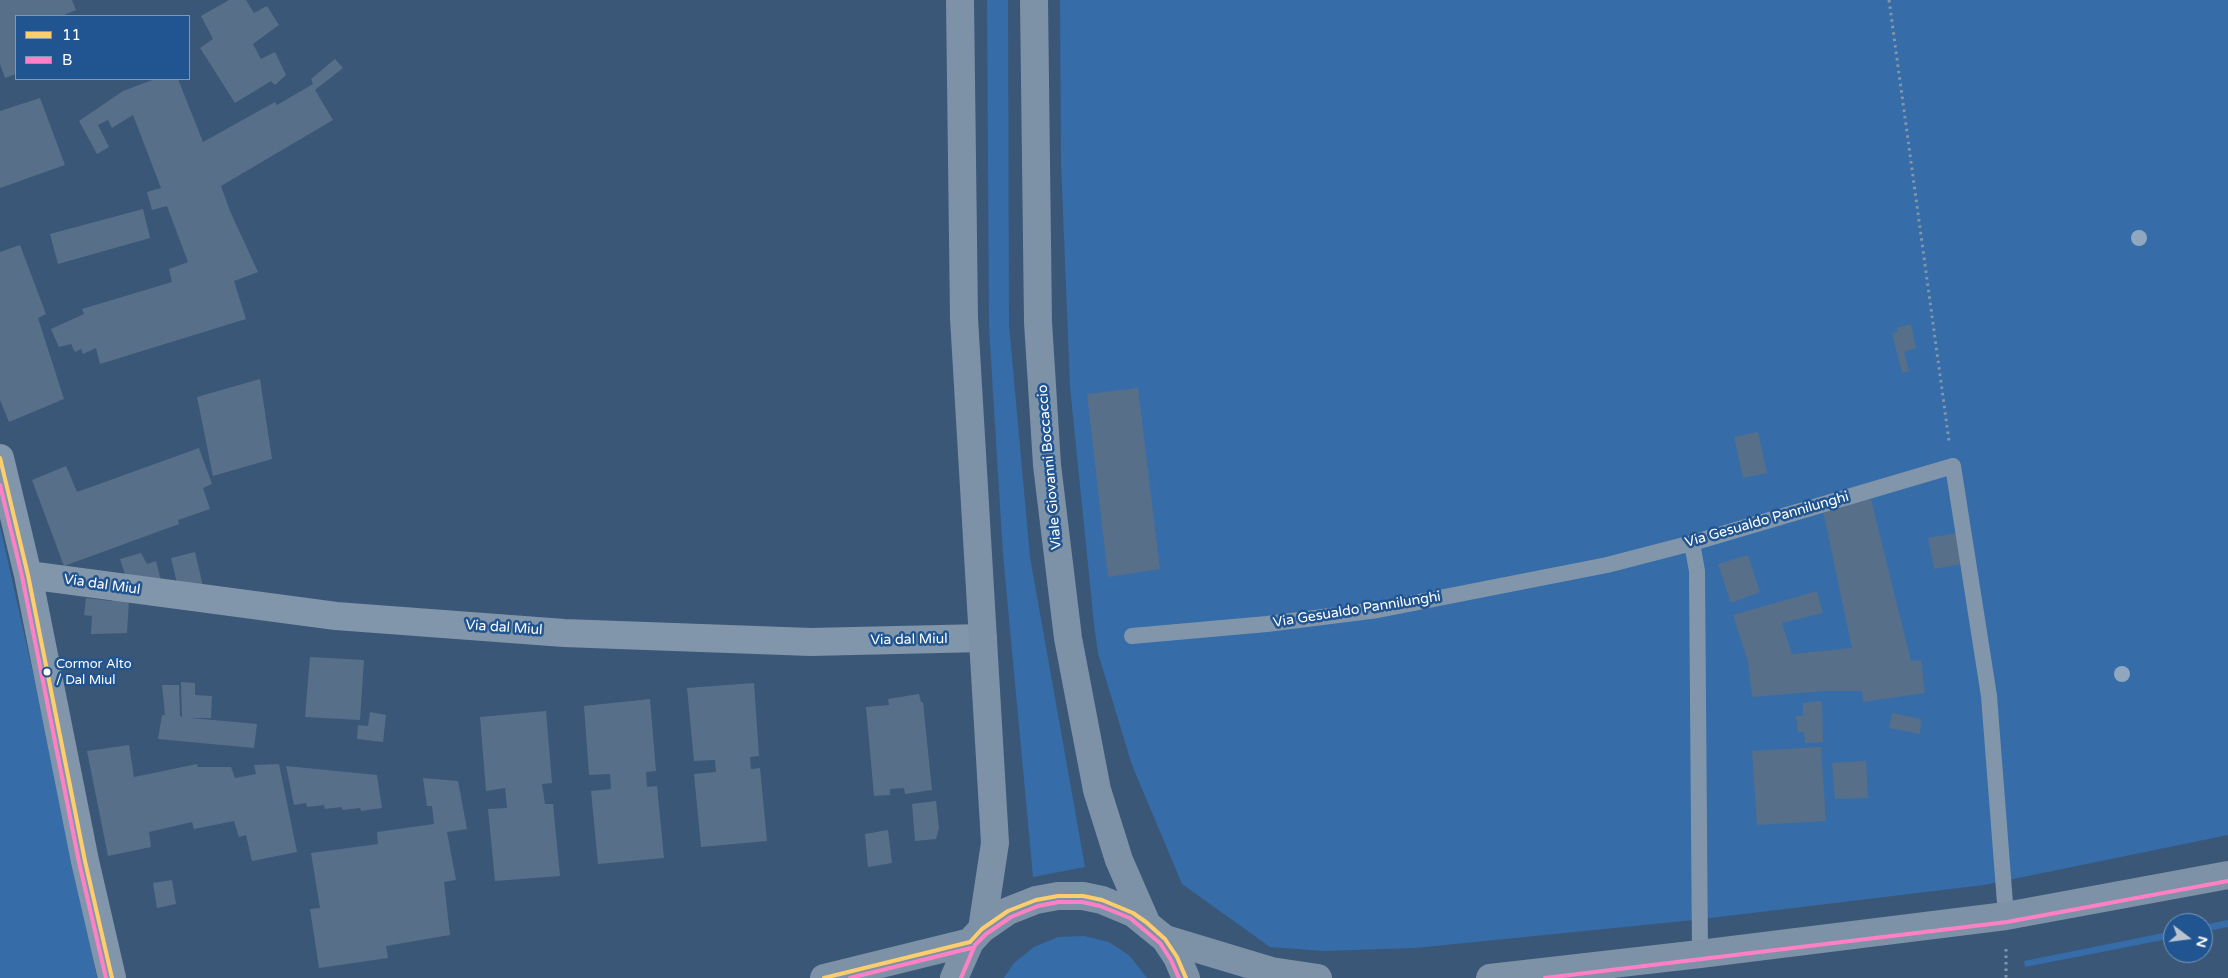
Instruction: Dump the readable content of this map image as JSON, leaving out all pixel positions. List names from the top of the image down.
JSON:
{
  "streets": {
    "main road": ["Viale Giovanni Boccaccio"],
    "street": ["Via dal Miul"],
    "lane": ["Via Gesualdo Pannilunghi"]
  },
  "places": ["Cormor Alto / Dal Miul"],
  "lines": ["transit line 11", "transit line B"],
  "legend": ["11", "B"],
  "north": "right"
}
